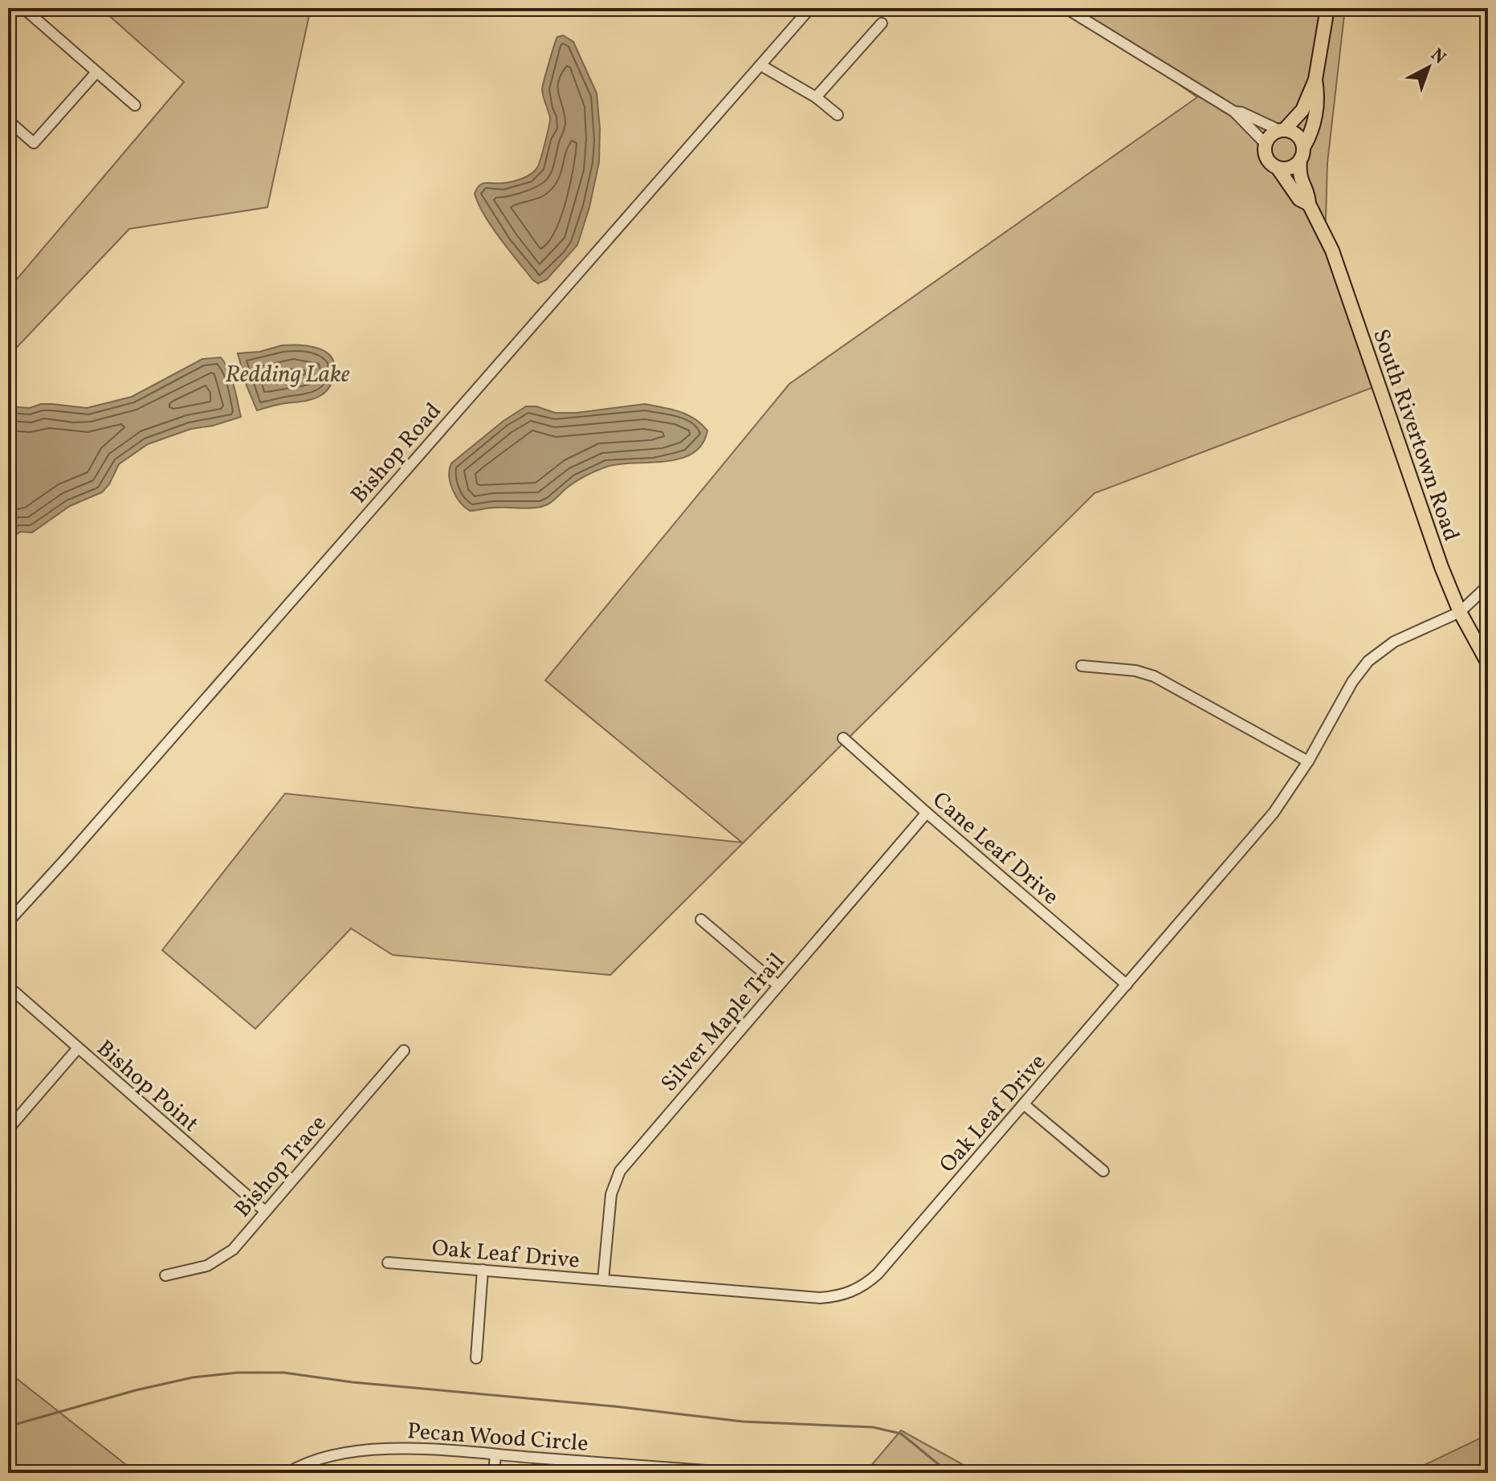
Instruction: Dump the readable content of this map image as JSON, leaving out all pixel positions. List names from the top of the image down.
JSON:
{
  "streets": {
    "main road": ["South Rivertown Road"],
    "street": [
      "Bishop Road",
      "Cane Leaf Drive",
      "Silver Maple Trail",
      "Bishop Point",
      "Oak Leaf Drive",
      "Bishop Trace",
      "Pecan Wood Circle"
    ]
  },
  "crossings": [
    ["South Rivertown Road", "Oak Leaf Drive"],
    ["Cane Leaf Drive", "Silver Maple Trail"],
    ["Cane Leaf Drive", "Oak Leaf Drive"],
    ["Silver Maple Trail", "Oak Leaf Drive"],
    ["Bishop Point", "Bishop Trace"]
  ],
  "water": ["Redding Lake"],
  "north": "top right"
}
